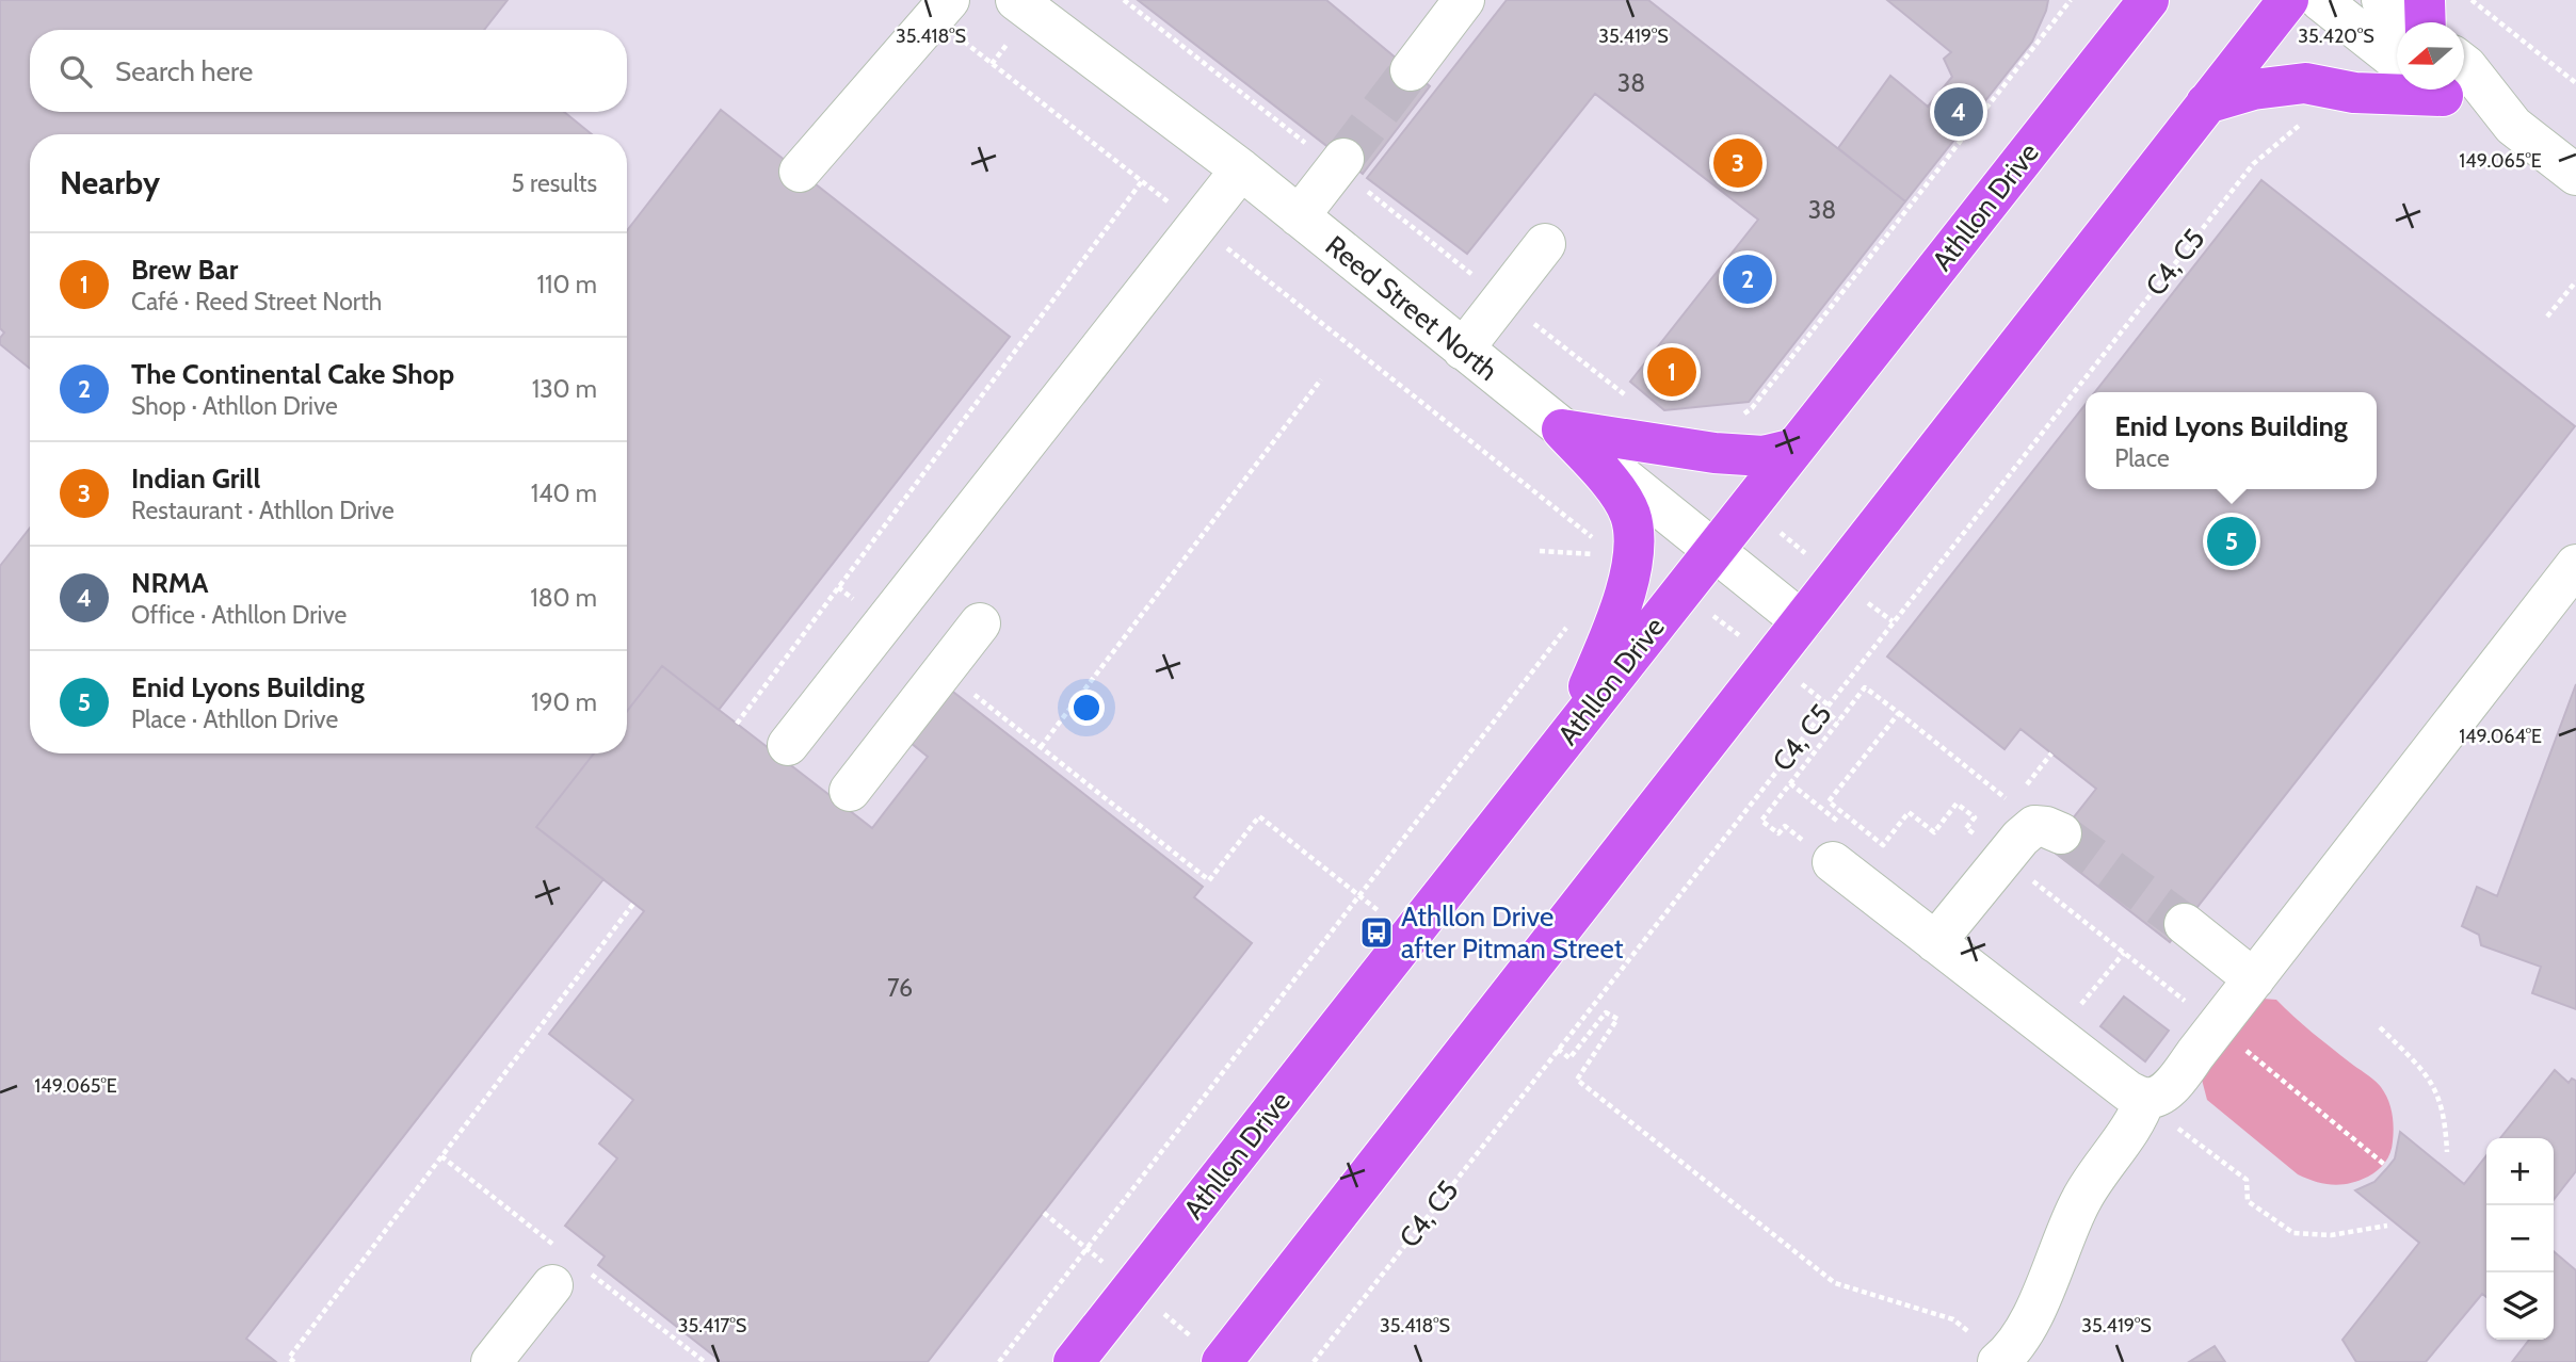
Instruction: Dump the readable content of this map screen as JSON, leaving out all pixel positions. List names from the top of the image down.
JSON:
{
  "streets": {
    "main road": ["Athllon Drive"],
    "street": ["Reed Street North"],
    "path": ["C4, C5"]
  },
  "crossings": [
    ["Athllon Drive", "Reed Street North"]
  ],
  "places": {
    "bus stop": ["Athllon Drive after Pitman Street"]
  },
  "house_numbers": ["38", "38", "76"],
  "north": "left",
  "page": {
    "search": "Search here",
    "pins": [
      "4",
      "3",
      "2",
      "1",
      "5"
    ],
    "heading": ["Nearby", "5 results"],
    "list": [
      {
        "mark": "1",
        "name": "Brew Bar",
        "note": "Café · Reed Street North",
        "value": "110 m"
      },
      {
        "mark": "2",
        "name": "The Continental Cake Shop",
        "note": "Shop · Athllon Drive",
        "value": "130 m"
      },
      {
        "mark": "3",
        "name": "Indian Grill",
        "note": "Restaurant · Athllon Drive",
        "value": "140 m"
      },
      {
        "mark": "4",
        "name": "NRMA",
        "note": "Office · Athllon Drive",
        "value": "180 m"
      },
      {
        "mark": "5",
        "name": "Enid Lyons Building",
        "note": "Place · Athllon Drive",
        "value": "190 m"
      }
    ],
    "popup": ["Enid Lyons Building", "Place"],
    "map_buttons": ["+", "−"]
  },
  "coordinates": [
    "35.419°S",
    "35.418°S",
    "35.420°S",
    "149.065°E",
    "149.064°E",
    "35.417°S"
  ]
}
